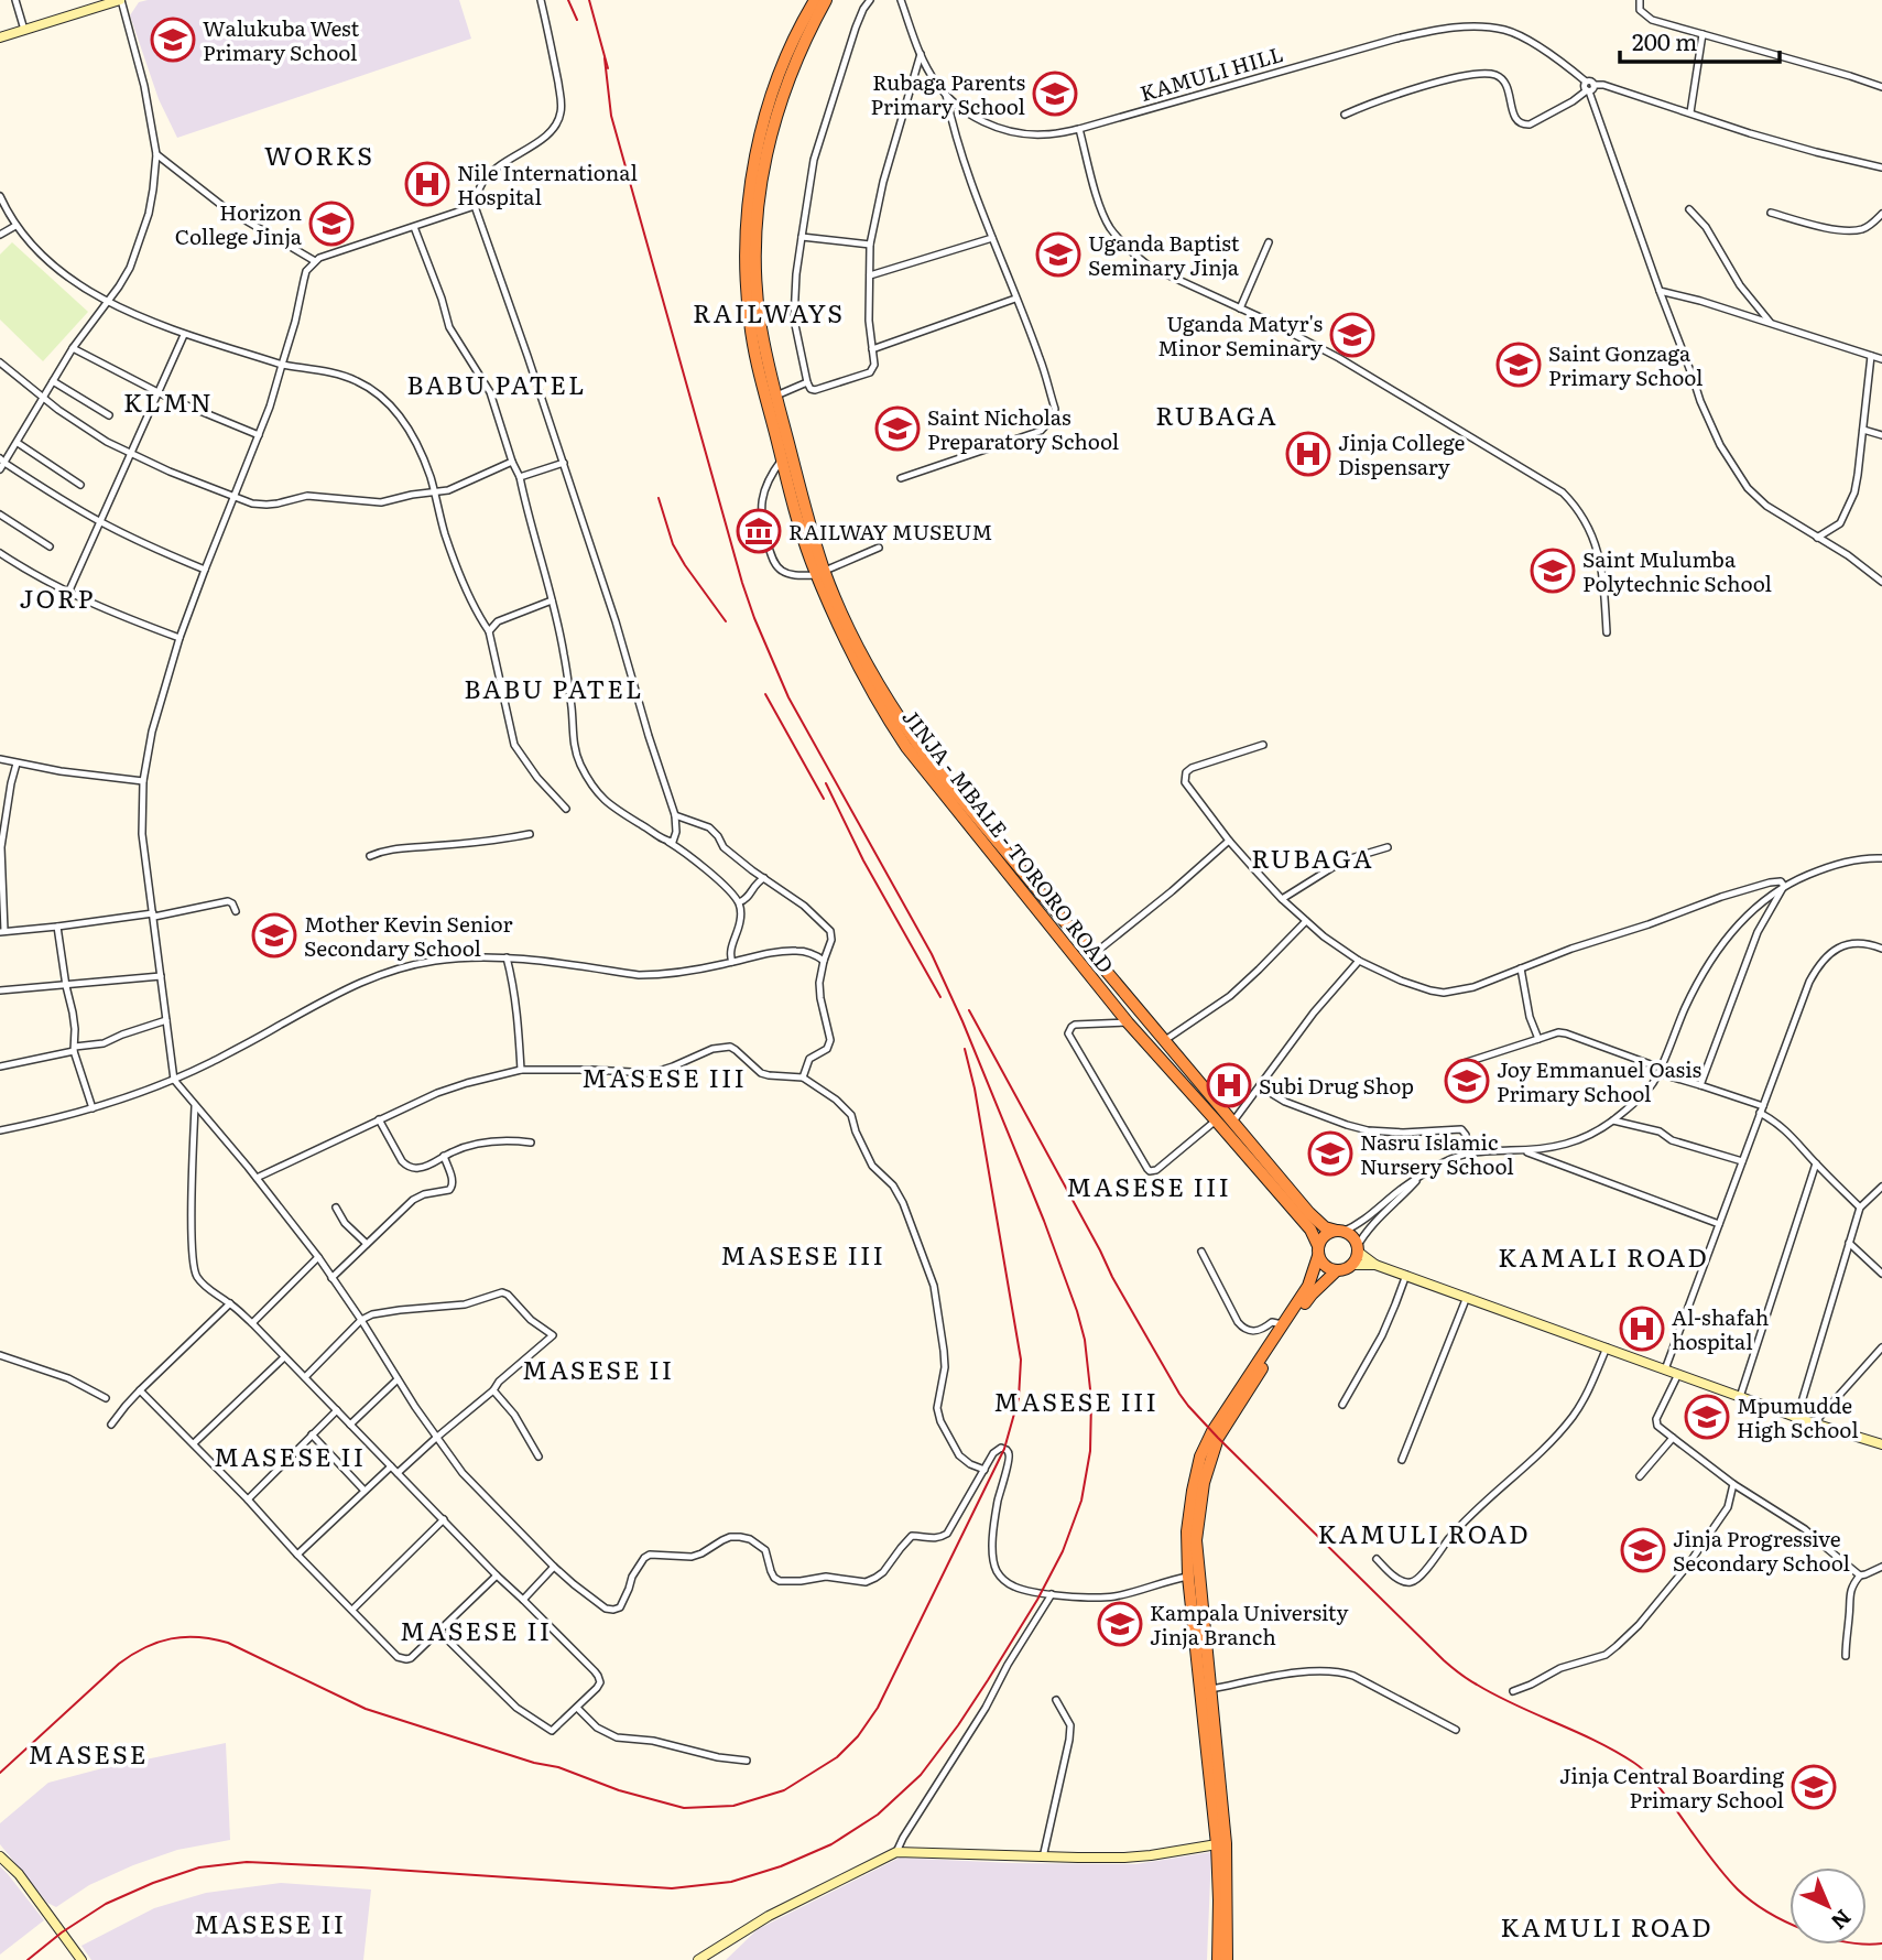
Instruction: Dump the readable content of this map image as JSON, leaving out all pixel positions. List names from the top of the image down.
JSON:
{
  "streets": {
    "highway": ["JINJA - MBALE - TORORO ROAD"],
    "street": ["KAMULI HILL"]
  },
  "districts": [
    "WORKS",
    "RAILWAYS",
    "BABU PATEL",
    "KLMN",
    "RUBAGA",
    "JORP",
    "BABU PATEL",
    "RUBAGA",
    "MASESE III",
    "MASESE III",
    "MASESE III",
    "KAMALI ROAD",
    "MASESE II",
    "MASESE III",
    "MASESE II",
    "KAMULI ROAD",
    "MASESE II",
    "MASESE",
    "MASESE II",
    "KAMULI ROAD"
  ],
  "places": {
    "school or university": [
      "Walukuba West Primary School",
      "Rubaga Parents Primary School",
      "Horizon College Jinja",
      "Uganda Baptist Seminary Jinja",
      "Uganda Matyr's Minor Seminary",
      "Saint Gonzaga Primary School",
      "Saint Nicholas Preparatory School",
      "Saint Mulumba Polytechnic School",
      "Mother Kevin Senior Secondary School",
      "Joy Emmanuel Oasis Primary School",
      "Nasru Islamic Nursery School",
      "Mpumudde High School",
      "Jinja Progressive Secondary School",
      "Kampala University Jinja Branch",
      "Jinja Central Boarding Primary School"
    ],
    "hospital": [
      "Nile International Hospital",
      "Jinja College Dispensary",
      "Subi Drug Shop",
      "Al-shafah hospital"
    ],
    "museum": ["RAILWAY MUSEUM"]
  },
  "scale_bar": "200 m",
  "north": "bottom right"
}
